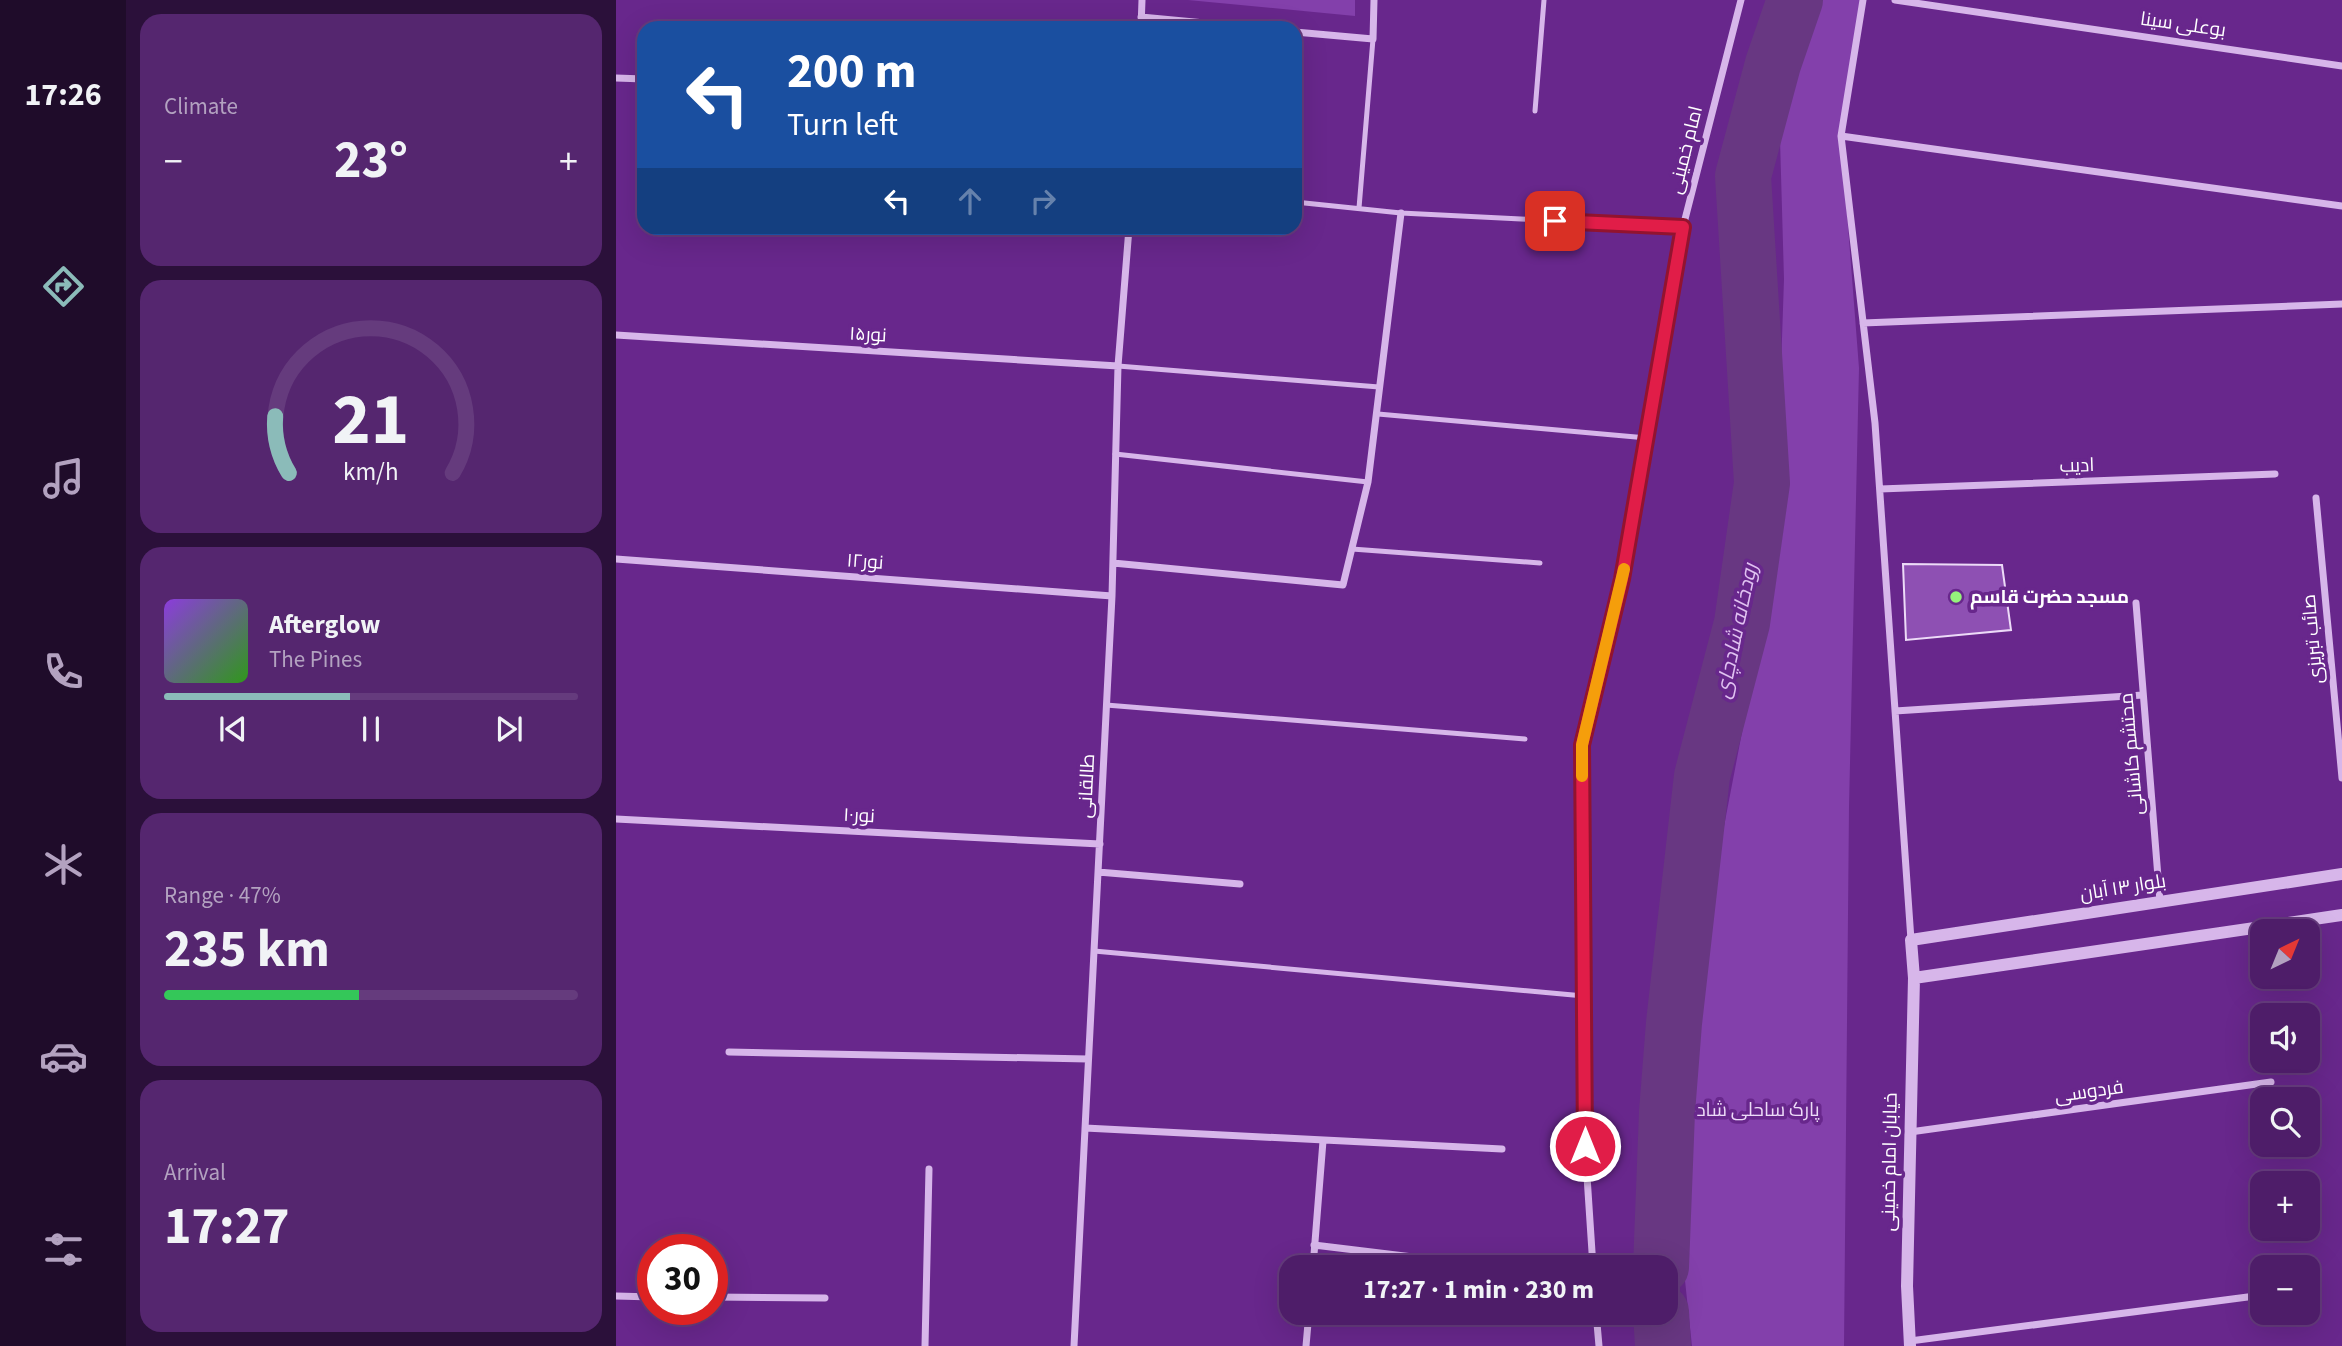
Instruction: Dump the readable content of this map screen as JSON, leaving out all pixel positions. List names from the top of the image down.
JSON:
{
  "streets": {
    "street": [
      "بوعلی سینا",
      "امام خمینی",
      "نور۱۵",
      "ادیب",
      "نور۱۲",
      "صائب تبریزی",
      "محتشم کاشانی",
      "طالقانی",
      "نور۱۰",
      "بلوار ۱۳ آبان",
      "فردوسی",
      "خیابان امام خمینی"
    ]
  },
  "crossings": [
    ["نور۱۵", "طالقانی"],
    ["نور۱۲", "طالقانی"],
    ["محتشم کاشانی", "بلوار ۱۳ آبان"],
    ["طالقانی", "نور۱۰"],
    ["بلوار ۱۳ آبان", "خیابان امام خمینی"],
    ["فردوسی", "خیابان امام خمینی"]
  ],
  "water": ["رودخانه شادچای"],
  "parks": ["پارک ساحلی شاد"],
  "places": ["مسجد حضرت قاسم"],
  "north": "top right",
  "page": {
    "tabs": "17:26",
    "tile": [
      "Climate",
      ["Range · 47%", "235 km"],
      ["Arrival", "17:27"]
    ],
    "turn": ["200 m", "Turn left"],
    "heat": ["−", "23°", "+"],
    "song": ["Afterglow", "The Pines"],
    "map_buttons": ["+", "−"],
    "limit": "30",
    "trip": "17:27 · 1 min · 230 m",
    "gauge": ["21", "km/h"]
  }
}
